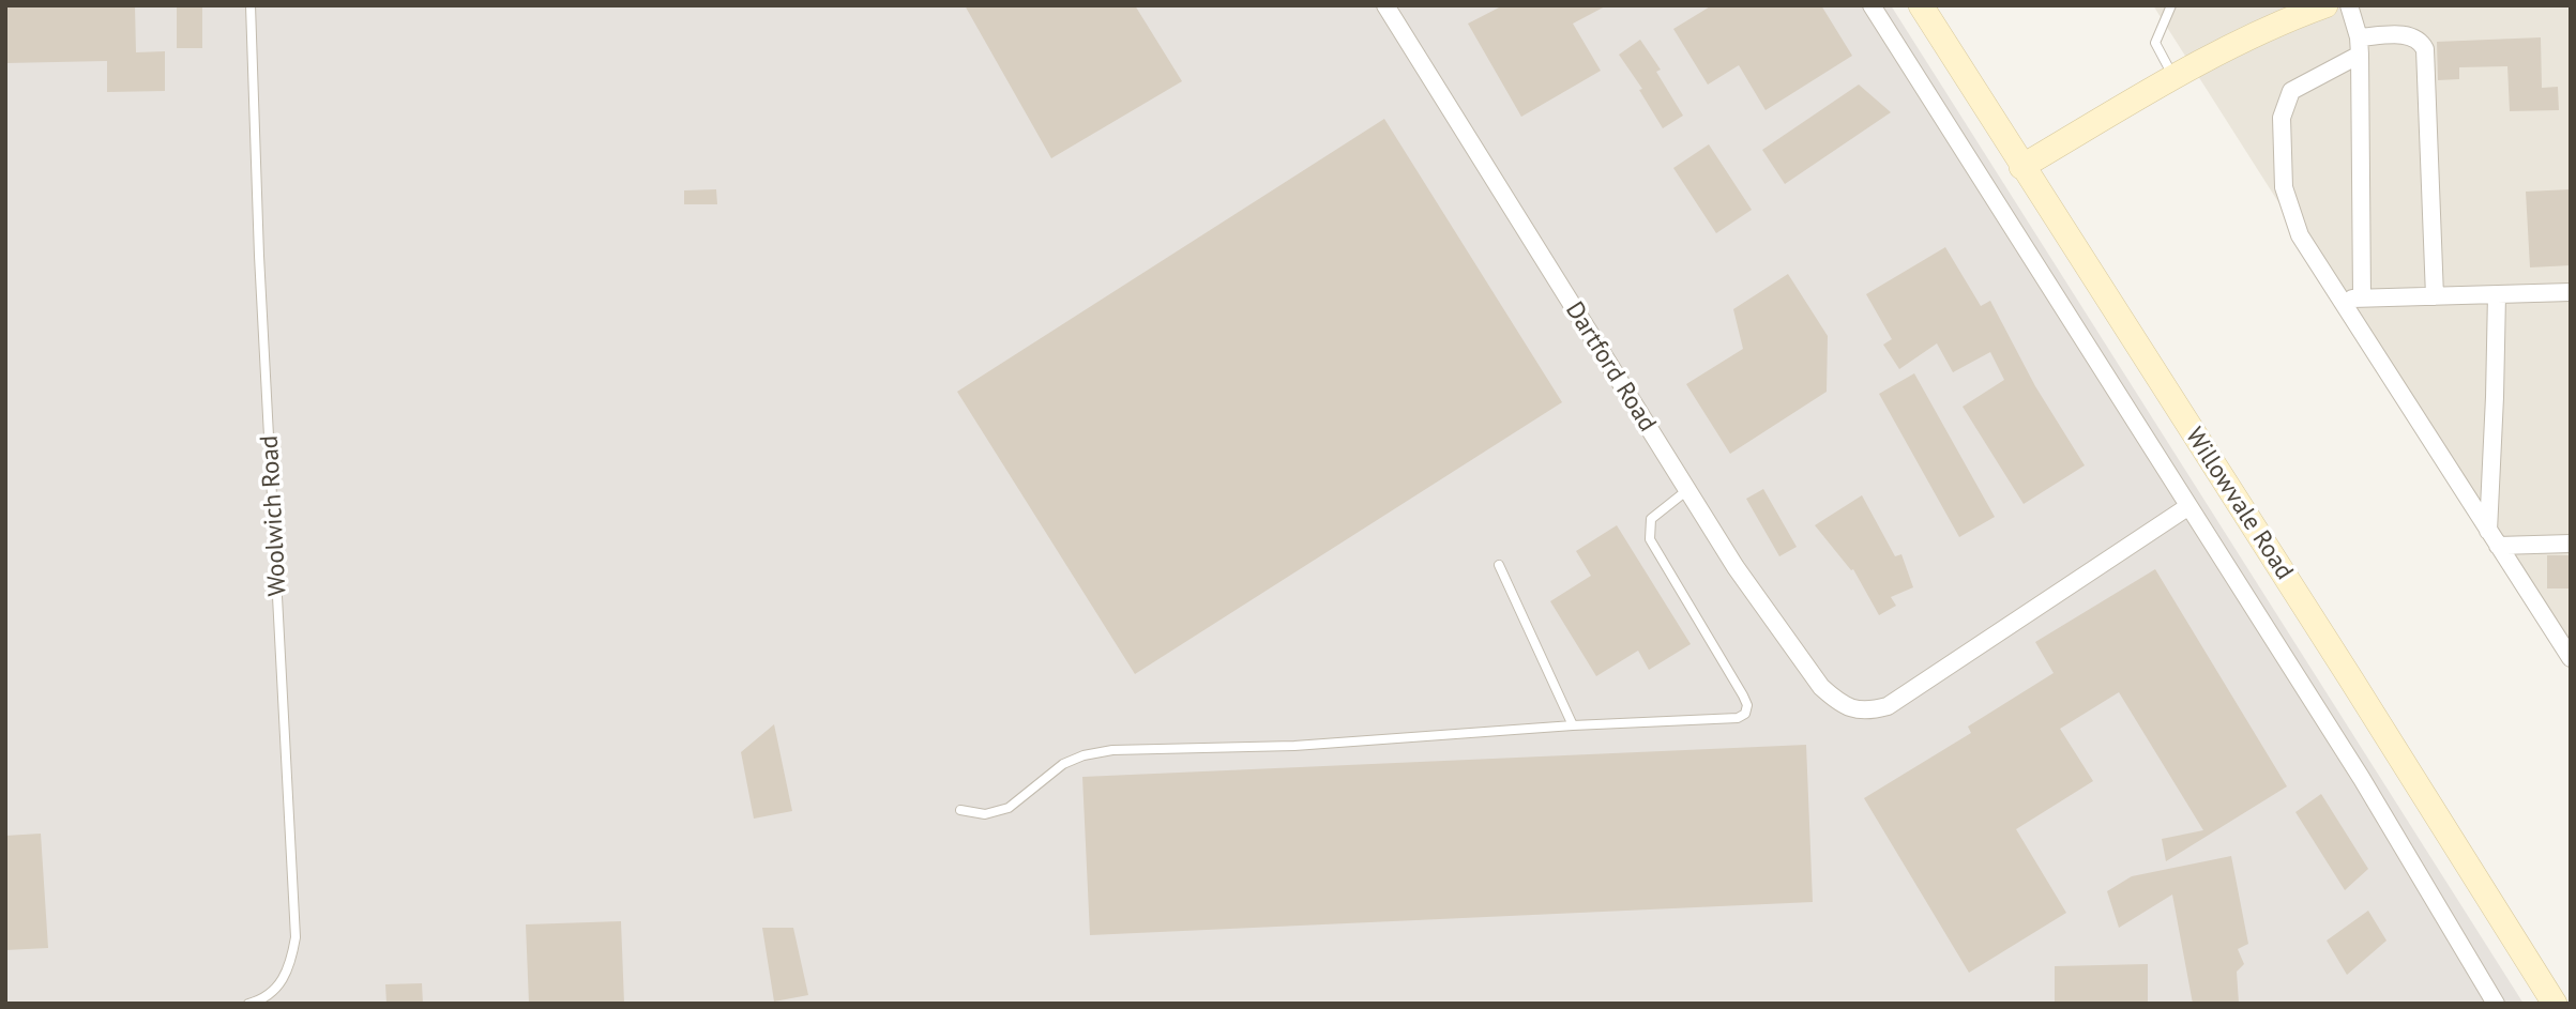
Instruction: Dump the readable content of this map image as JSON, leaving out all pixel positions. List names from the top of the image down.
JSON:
{
  "streets": {
    "main road": ["Willowvale Road"],
    "street": ["Dartford Road"],
    "lane": ["Woolwich Road"]
  }
}
